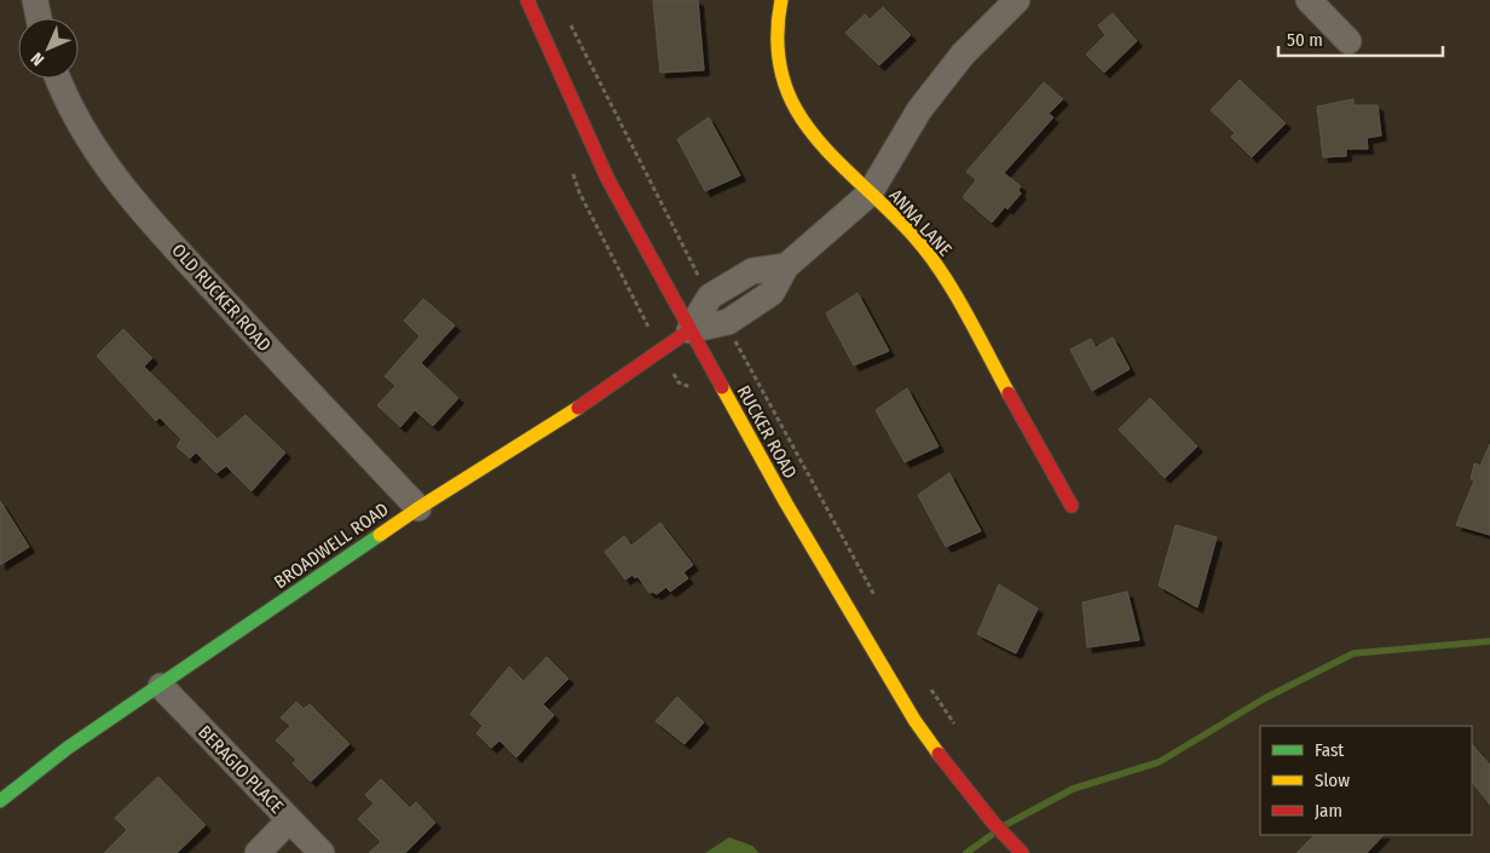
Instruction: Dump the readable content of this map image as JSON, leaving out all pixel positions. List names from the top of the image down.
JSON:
{
  "streets": {
    "street": [
      "ANNA LANE",
      "OLD RUCKER ROAD",
      "RUCKER ROAD",
      "BROADWELL ROAD",
      "BERAGIO PLACE"
    ]
  },
  "crossings": [
    ["OLD RUCKER ROAD", "BROADWELL ROAD"],
    ["RUCKER ROAD", "BROADWELL ROAD"],
    ["BROADWELL ROAD", "BERAGIO PLACE"]
  ],
  "legend": ["Fast", "Slow", "Jam"],
  "scale_bar": "50 m",
  "north": "bottom left"
}
